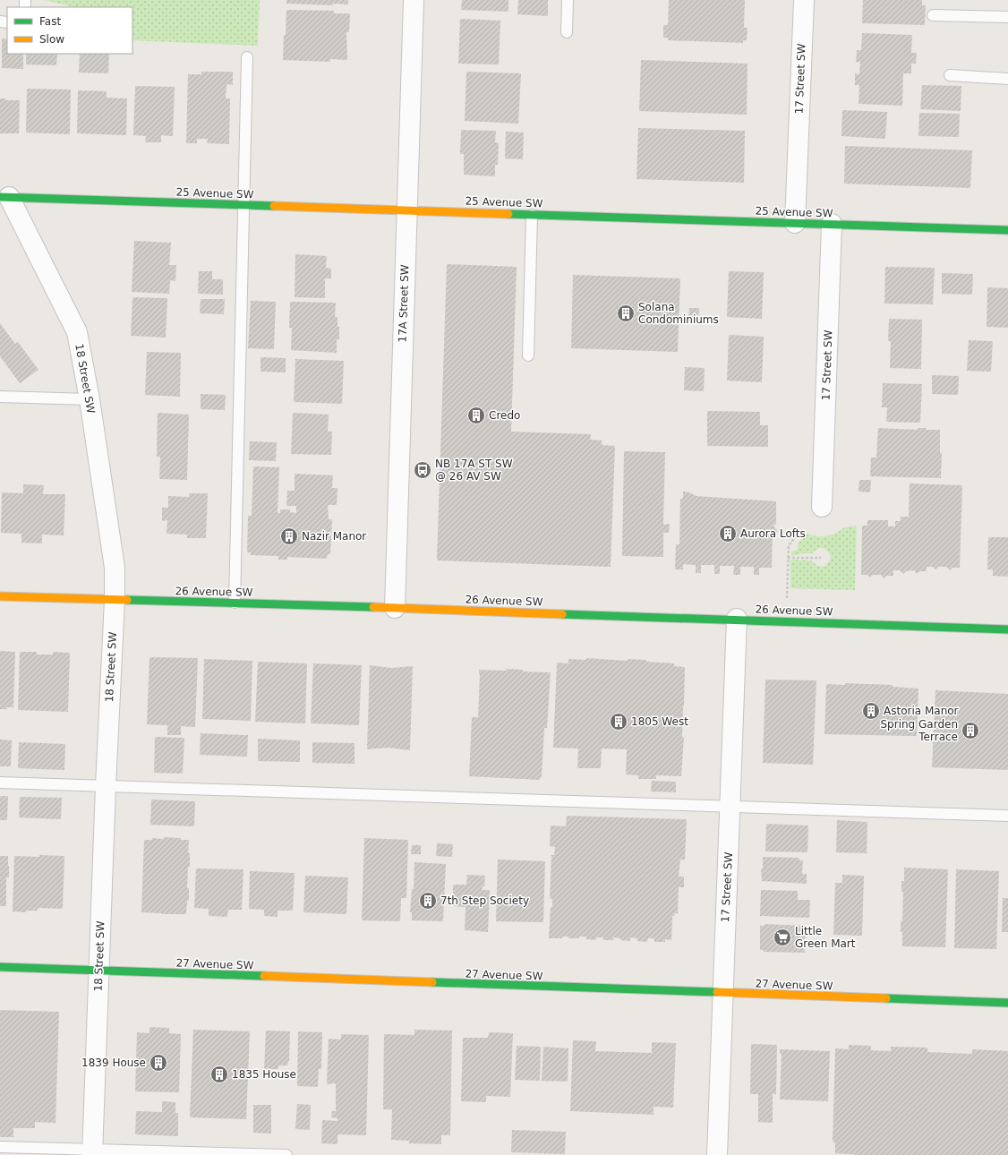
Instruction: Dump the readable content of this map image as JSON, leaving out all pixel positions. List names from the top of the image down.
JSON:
{
  "streets": {
    "street": [
      "17 Street SW",
      "25 Avenue SW",
      "17A Street SW",
      "18 Street SW",
      "26 Avenue SW",
      "27 Avenue SW"
    ]
  },
  "crossings": [
    ["17 Street SW", "25 Avenue SW"],
    ["17 Street SW", "26 Avenue SW"],
    ["17 Street SW", "27 Avenue SW"],
    ["25 Avenue SW", "17A Street SW"],
    ["25 Avenue SW", "18 Street SW"],
    ["17A Street SW", "26 Avenue SW"],
    ["18 Street SW", "26 Avenue SW"],
    ["18 Street SW", "27 Avenue SW"]
  ],
  "places": {
    "building": [
      "Solana Condominiums",
      "Credo",
      "Aurora Lofts",
      "Nazir Manor",
      "Astoria Manor",
      "1805 West",
      "Spring Garden Terrace",
      "7th Step Society",
      "1839 House",
      "1835 House"
    ],
    "bus stop": ["NB 17A ST SW @ 26 AV SW"],
    "supermarket": ["Little Green Mart"]
  },
  "legend": ["Fast", "Slow"]
}
